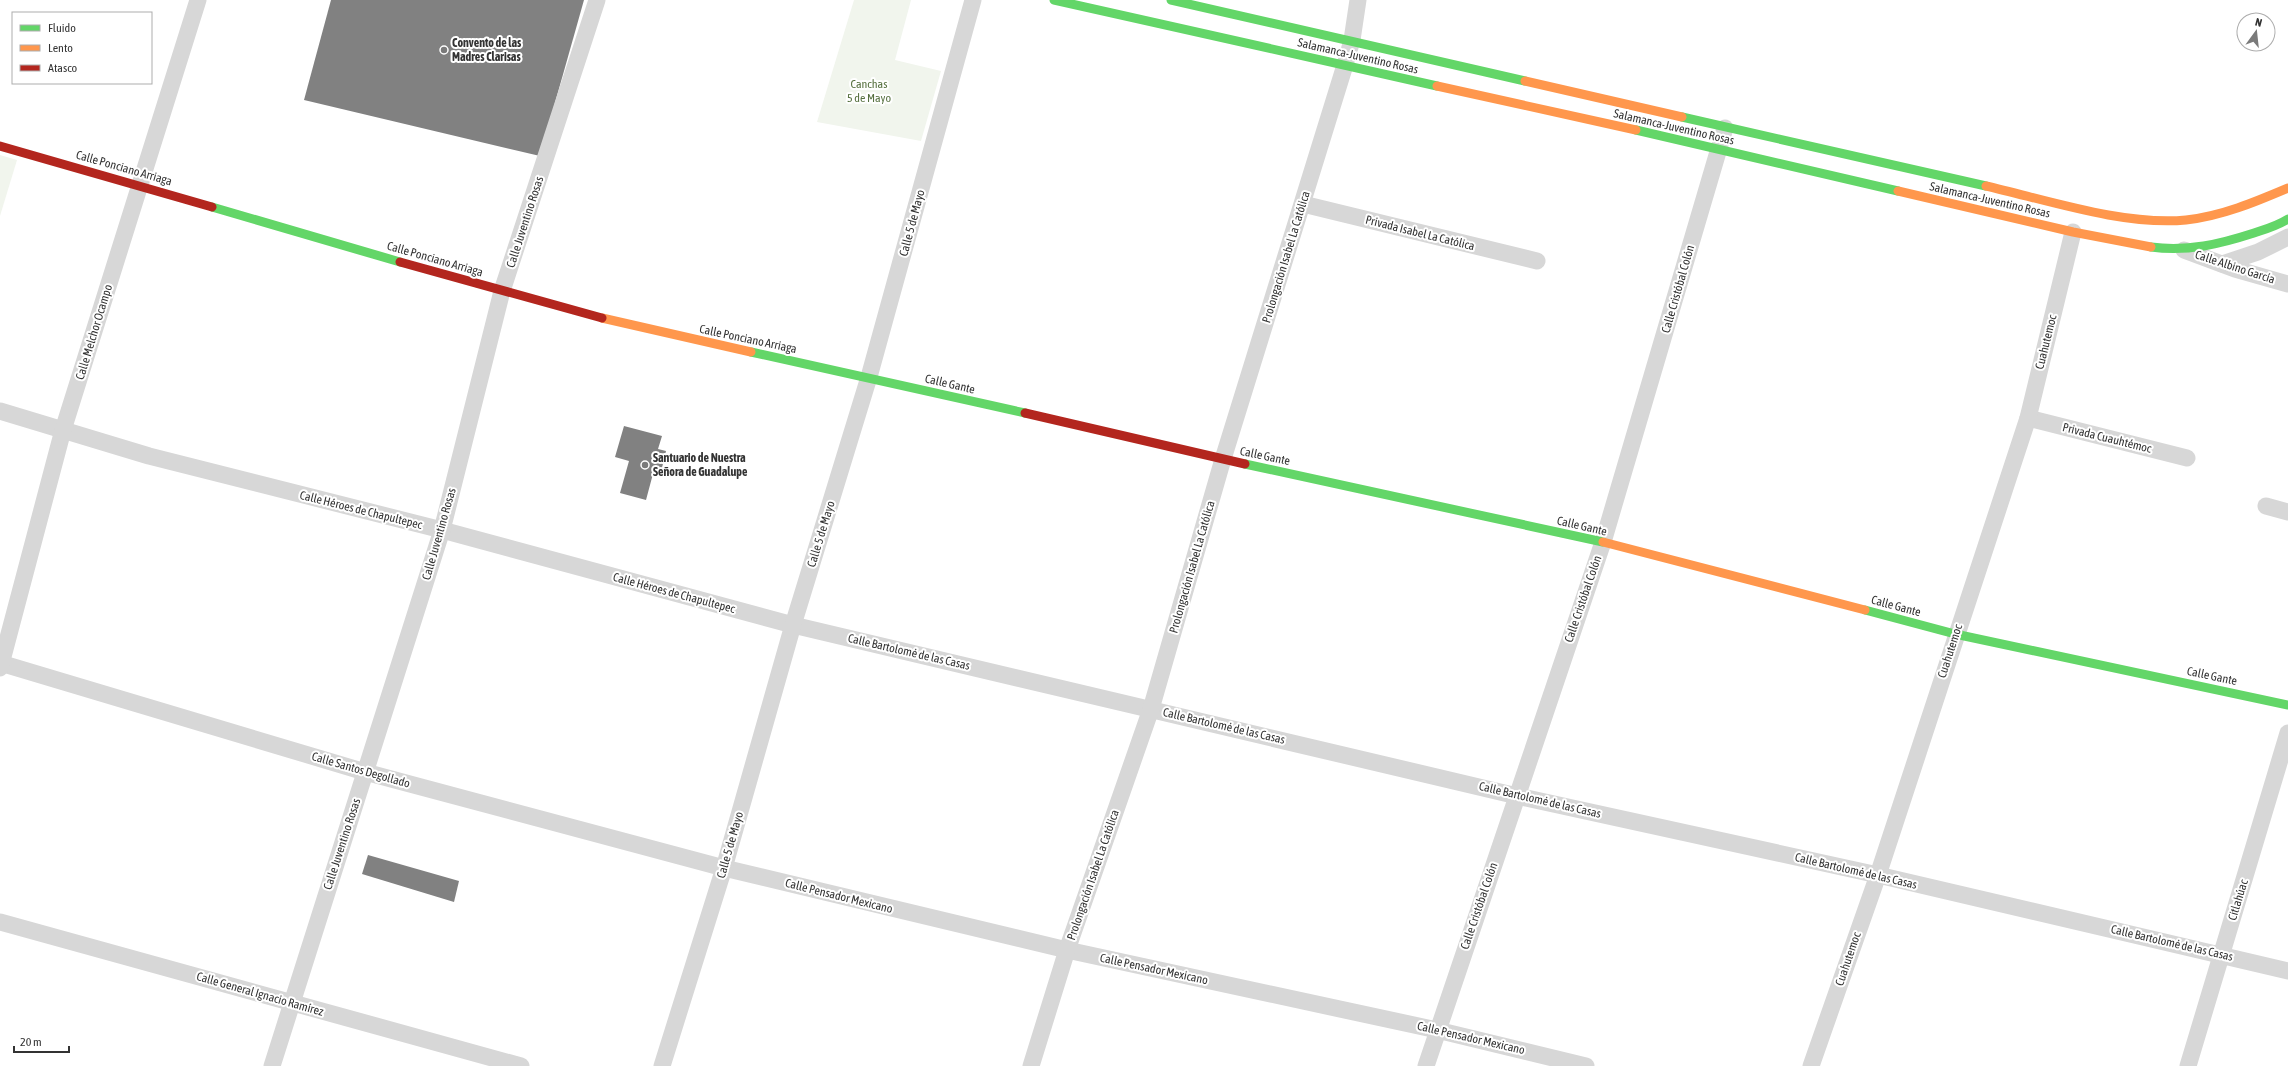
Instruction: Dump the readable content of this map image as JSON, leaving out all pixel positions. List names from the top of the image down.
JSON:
{
  "streets": {
    "street": [
      "Salamanca-Juventino Rosas",
      "Calle Ponciano Arriaga",
      "Calle Juventino Rosas",
      "Calle 5 de Mayo",
      "Privada Isabel La Católica",
      "Prolongación Isabel La Católica",
      "Calle Albino García",
      "Calle Cristóbal Colón",
      "Calle Melchor Ocampo",
      "Cuahutemoc",
      "Calle Gante",
      "Privada Cuauhtémoc",
      "Calle Héroes de Chapultepec",
      "Calle Bartolomé de las Casas",
      "Calle Santos Degollado",
      "Calle Pensador Mexicano",
      "Citlahúac",
      "Calle General Ignacio Ramírez"
    ]
  },
  "crossings": [
    ["Salamanca-Juventino Rosas", "Prolongación Isabel La Católica"],
    ["Salamanca-Juventino Rosas", "Calle Albino García"],
    ["Salamanca-Juventino Rosas", "Calle Cristóbal Colón"],
    ["Salamanca-Juventino Rosas", "Cuahutemoc"],
    ["Calle Ponciano Arriaga", "Calle Juventino Rosas"],
    ["Calle Ponciano Arriaga", "Calle 5 de Mayo"],
    ["Calle Ponciano Arriaga", "Calle Melchor Ocampo"],
    ["Calle Ponciano Arriaga", "Calle Gante"],
    ["Calle Juventino Rosas", "Calle Héroes de Chapultepec"],
    ["Calle Juventino Rosas", "Calle Santos Degollado"],
    ["Calle Juventino Rosas", "Calle General Ignacio Ramírez"],
    ["Calle 5 de Mayo", "Calle Gante"],
    ["Calle 5 de Mayo", "Calle Héroes de Chapultepec"],
    ["Calle 5 de Mayo", "Calle Bartolomé de las Casas"],
    ["Calle 5 de Mayo", "Calle Santos Degollado"],
    ["Calle 5 de Mayo", "Calle Pensador Mexicano"],
    ["Privada Isabel La Católica", "Prolongación Isabel La Católica"],
    ["Prolongación Isabel La Católica", "Calle Gante"],
    ["Prolongación Isabel La Católica", "Calle Bartolomé de las Casas"],
    ["Prolongación Isabel La Católica", "Calle Pensador Mexicano"],
    ["Calle Cristóbal Colón", "Calle Gante"],
    ["Calle Cristóbal Colón", "Calle Bartolomé de las Casas"],
    ["Calle Cristóbal Colón", "Calle Pensador Mexicano"],
    ["Calle Melchor Ocampo", "Calle Héroes de Chapultepec"],
    ["Calle Melchor Ocampo", "Calle Santos Degollado"],
    ["Cuahutemoc", "Calle Gante"],
    ["Cuahutemoc", "Privada Cuauhtémoc"],
    ["Cuahutemoc", "Calle Bartolomé de las Casas"],
    ["Calle Héroes de Chapultepec", "Calle Bartolomé de las Casas"],
    ["Calle Bartolomé de las Casas", "Citlahúac"],
    ["Calle Santos Degollado", "Calle Pensador Mexicano"]
  ],
  "parks": ["Canchas 5 de Mayo"],
  "places": ["Convento de las Madres Clarisas", "Santuario de Nuestra Señora de Guadalupe"],
  "legend": ["Fluido", "Lento", "Atasco"],
  "scale_bar": "20 m",
  "north": "top"
}
